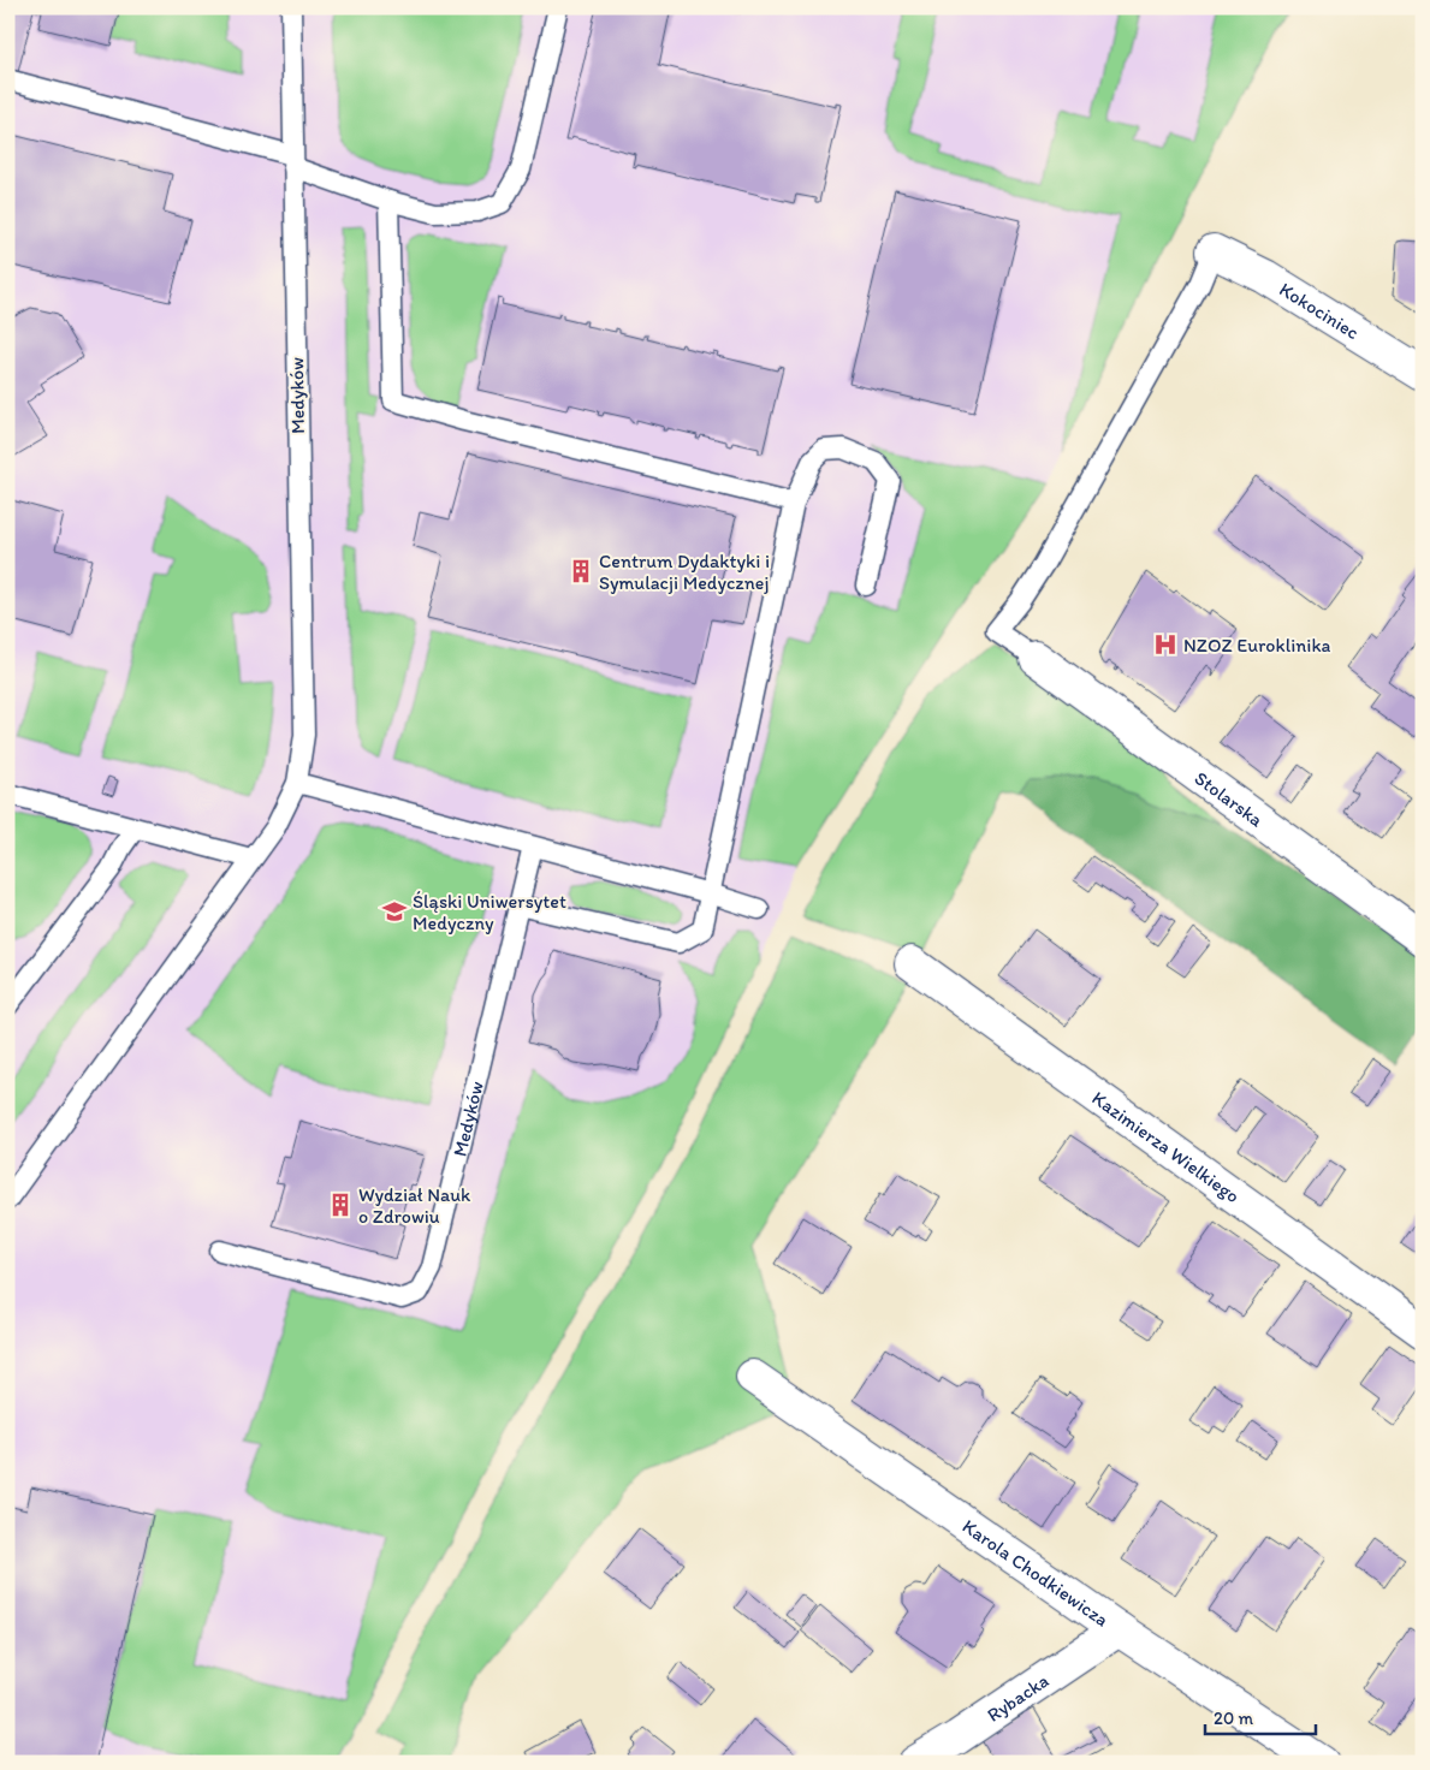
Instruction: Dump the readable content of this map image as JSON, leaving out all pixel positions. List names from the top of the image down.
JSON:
{
  "streets": {
    "street": [
      "Kokociniec",
      "Stolarska",
      "Kazimierza Wielkiego",
      "Karola Chodkiewicza",
      "Rybacka"
    ],
    "lane": ["Medyków"]
  },
  "crossings": [
    ["Karola Chodkiewicza", "Rybacka"]
  ],
  "places": {
    "building": ["Centrum Dydaktyki i Symulacji Medycznej", "Wydział Nauk o Zdrowiu"],
    "hospital": ["NZOZ Euroklinika"],
    "school or university": ["Śląski Uniwersytet Medyczny"]
  },
  "scale_bar": "20 m"
}
